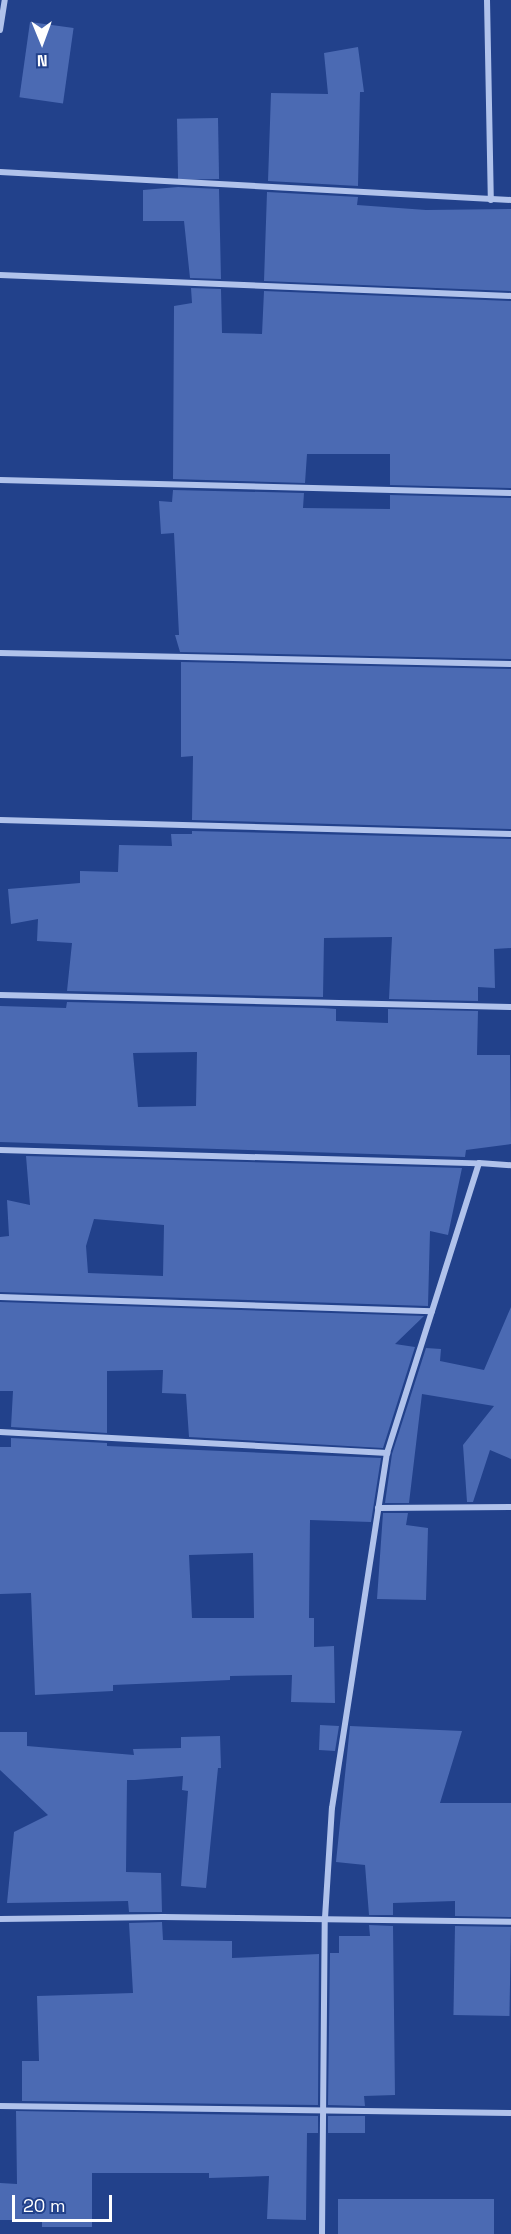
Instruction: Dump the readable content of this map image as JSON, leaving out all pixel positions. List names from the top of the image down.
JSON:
{
  "scale_bar": "20 m",
  "north": "bottom"
}
